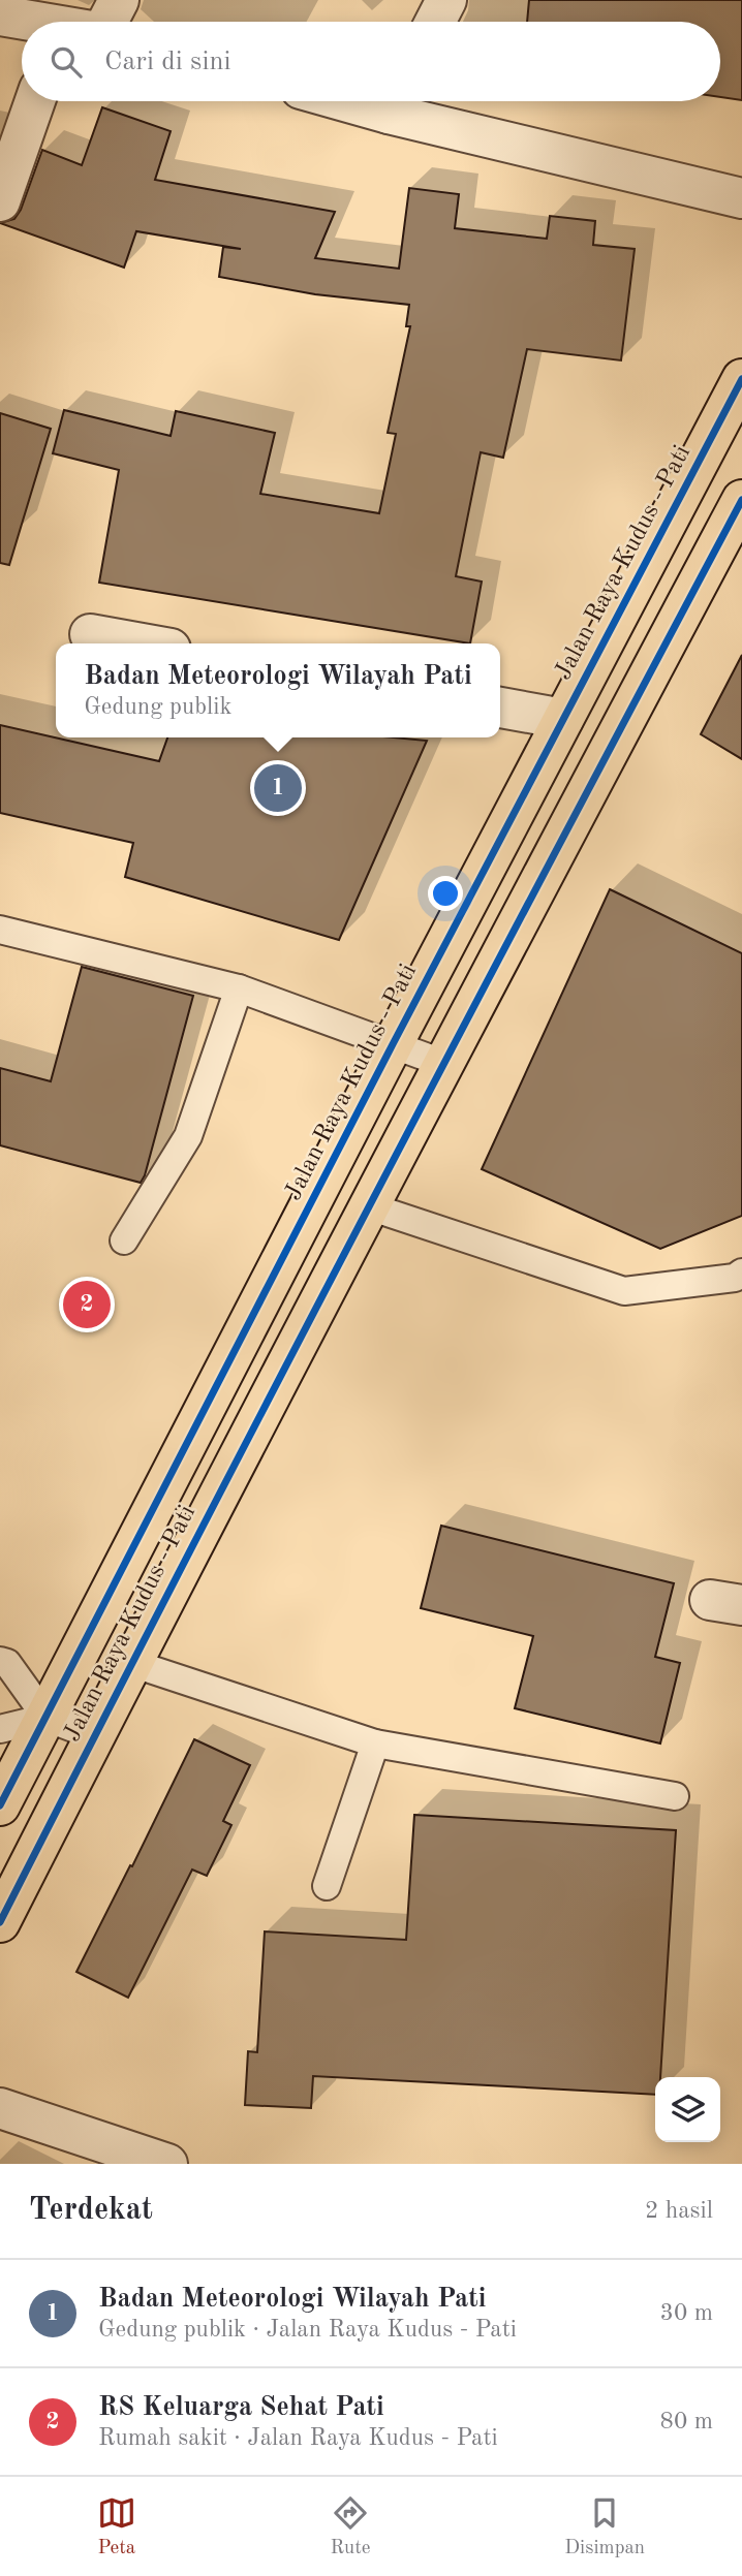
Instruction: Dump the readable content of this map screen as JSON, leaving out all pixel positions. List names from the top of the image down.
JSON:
{
  "streets": {
    "main road": ["Jalan Raya Kudus - Pati"]
  },
  "page": {
    "search": "Cari di sini",
    "popup": ["Badan Meteorologi Wilayah Pati", "Gedung publik"],
    "pins": ["1", "2"],
    "heading": ["Terdekat", "2 hasil"],
    "list": [
      {
        "mark": "1",
        "name": "Badan Meteorologi Wilayah Pati",
        "note": "Gedung publik · Jalan Raya Kudus - Pati",
        "value": "30 m"
      },
      {
        "mark": "2",
        "name": "RS Keluarga Sehat Pati",
        "note": "Rumah sakit · Jalan Raya Kudus - Pati",
        "value": "80 m"
      }
    ],
    "nav": ["Peta", "Rute", "Disimpan"]
  }
}
